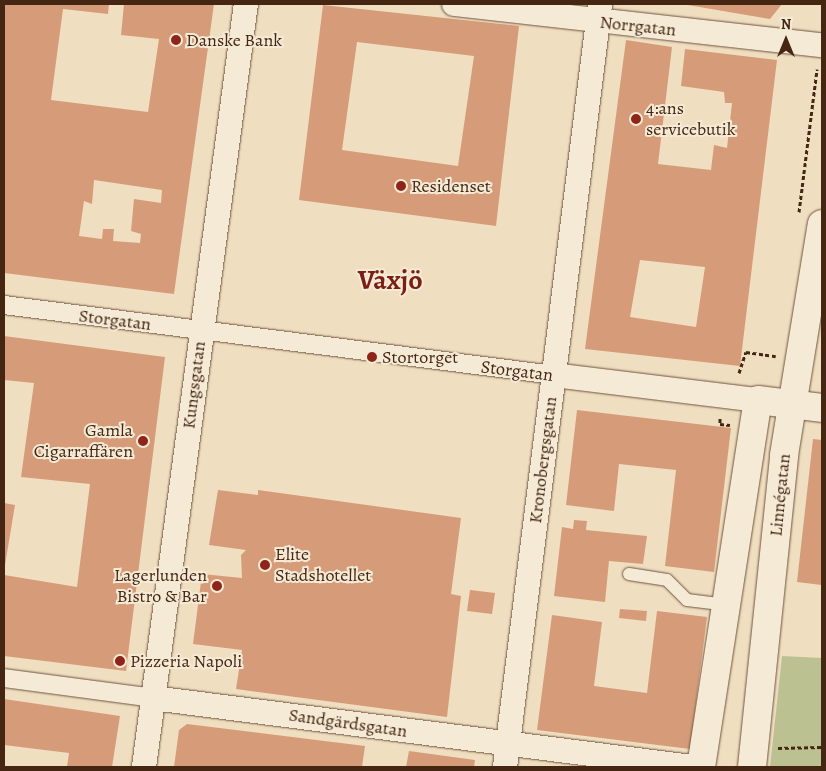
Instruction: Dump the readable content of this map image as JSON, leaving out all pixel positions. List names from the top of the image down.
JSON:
{
  "streets": {
    "street": [
      "Norrgatan",
      "Storgatan",
      "Kungsgatan",
      "Kronobergsgatan",
      "Linnégatan",
      "Sandgärdsgatan"
    ]
  },
  "crossings": [
    ["Norrgatan", "Kronobergsgatan"],
    ["Storgatan", "Kungsgatan"],
    ["Storgatan", "Kronobergsgatan"],
    ["Storgatan", "Linnégatan"],
    ["Kungsgatan", "Sandgärdsgatan"],
    ["Kronobergsgatan", "Sandgärdsgatan"]
  ],
  "districts": ["Växjö"],
  "places": [
    "Danske Bank",
    "4:ans servicebutik",
    "Residenset",
    "Stortorget",
    "Gamla Cigarraffären",
    "Elite Stadshotellet",
    "Lagerlunden Bistro & Bar",
    "Pizzeria Napoli"
  ],
  "north": "top"
}
